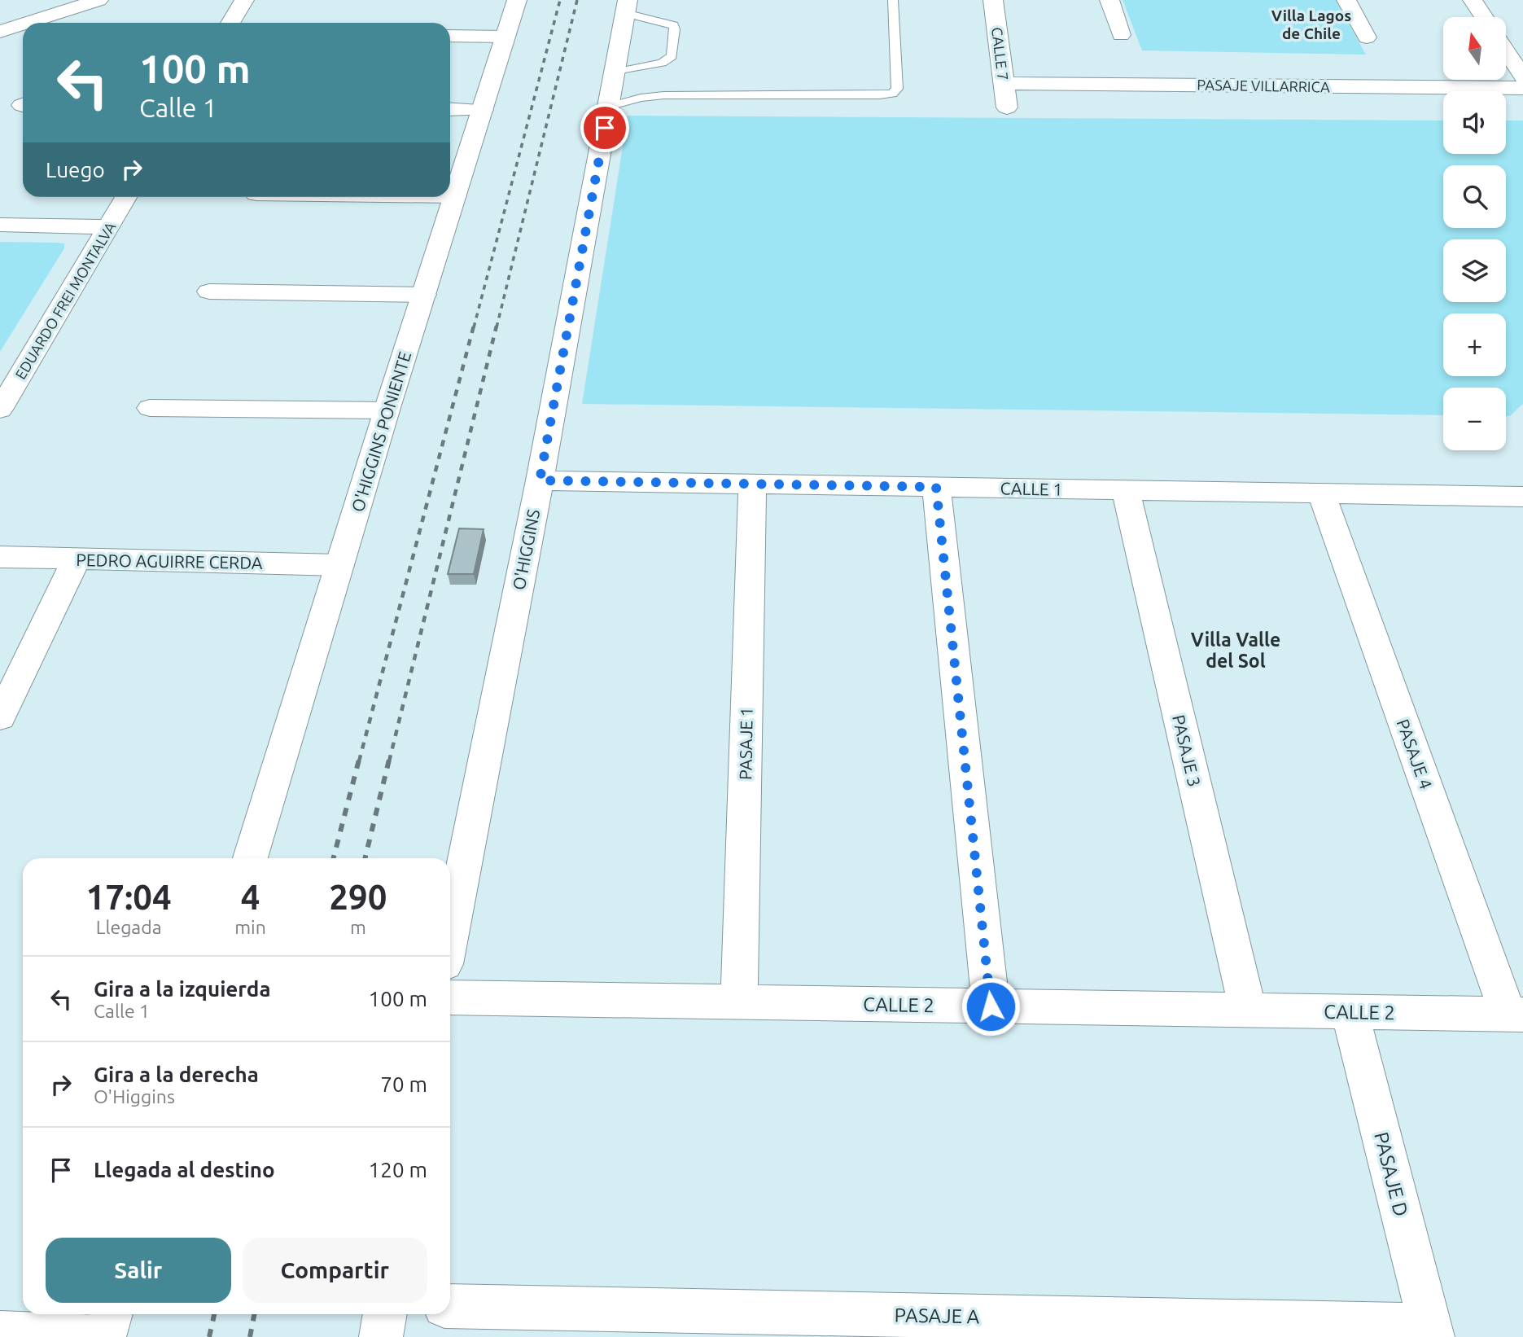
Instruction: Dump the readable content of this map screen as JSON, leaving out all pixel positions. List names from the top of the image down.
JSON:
{
  "streets": {
    "street": [
      "CALLE 7",
      "PASAJE VILLARRICA",
      "EDUARDO FREI MONTALVA",
      "O'HIGGINS PONIENTE",
      "CALLE 1",
      "O'HIGGINS",
      "PEDRO AGUIRRE CERDA",
      "PASAJE 1",
      "PASAJE 3",
      "PASAJE 4",
      "CALLE 2",
      "PASAJE D",
      "PASAJE A"
    ]
  },
  "crossings": [
    ["CALLE 7", "PASAJE VILLARRICA"],
    ["O'HIGGINS PONIENTE", "PEDRO AGUIRRE CERDA"],
    ["CALLE 1", "O'HIGGINS"],
    ["CALLE 1", "PASAJE 1"],
    ["CALLE 1", "PASAJE 3"],
    ["CALLE 1", "PASAJE 4"],
    ["PASAJE 1", "CALLE 2"],
    ["PASAJE 3", "CALLE 2"],
    ["PASAJE 4", "CALLE 2"],
    ["CALLE 2", "PASAJE D"],
    ["PASAJE D", "PASAJE A"]
  ],
  "districts": ["Villa Lagos de Chile", "Villa Valle del Sol"],
  "north": "top",
  "page": {
    "map_buttons": ["+", "−"],
    "turn": ["100 m", "Calle 1"],
    "then": "Luego",
    "eta": [
      "17:04",
      "Llegada",
      "4",
      "min",
      "290",
      "m"
    ],
    "list": [
      {
        "name": "Gira a la izquierda",
        "note": "Calle 1",
        "value": "100 m"
      },
      {
        "name": "Gira a la derecha",
        "note": "O'Higgins",
        "value": "70 m"
      },
      {
        "name": "Llegada al destino",
        "value": "120 m"
      }
    ],
    "buttons": ["Salir", "Compartir"]
  }
}
